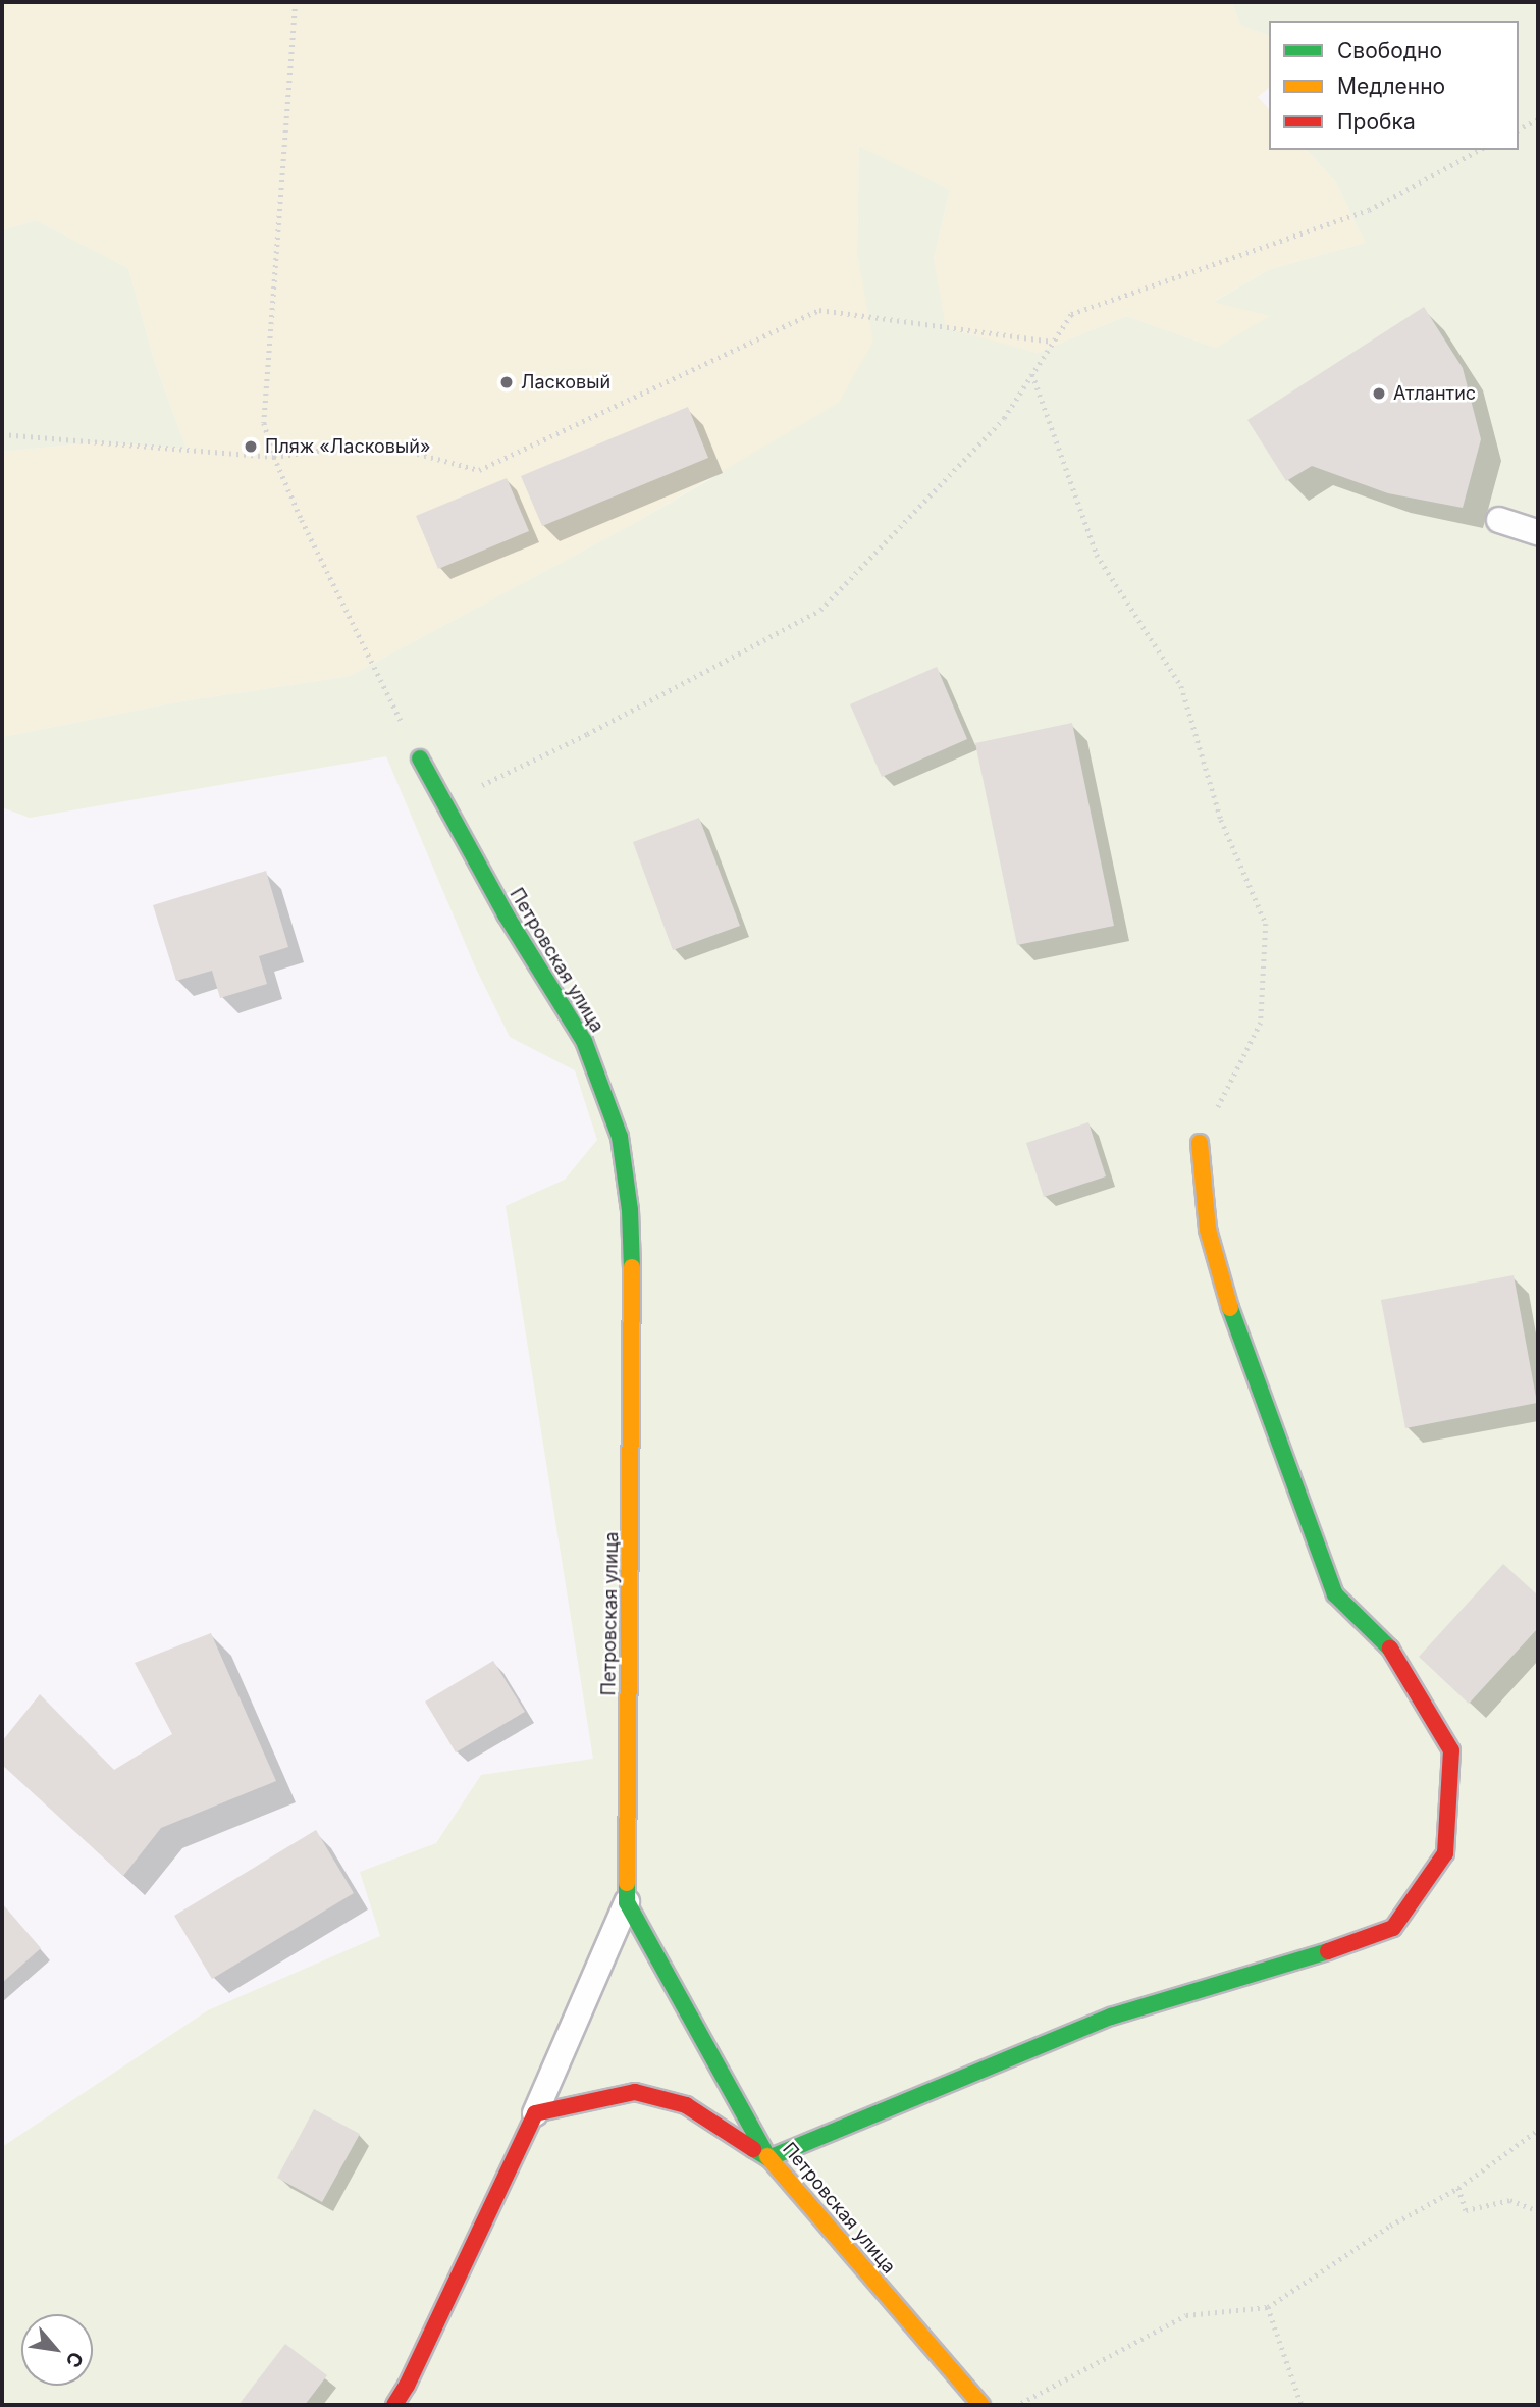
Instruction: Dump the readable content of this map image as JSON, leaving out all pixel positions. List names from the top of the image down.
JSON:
{
  "streets": {
    "street": ["Петровская улица"]
  },
  "places": ["Ласковый", "Атлантис", "Пляж «Ласковый»"],
  "legend": ["Свободно", "Медленно", "Пробка"],
  "north": "bottom right"
}
